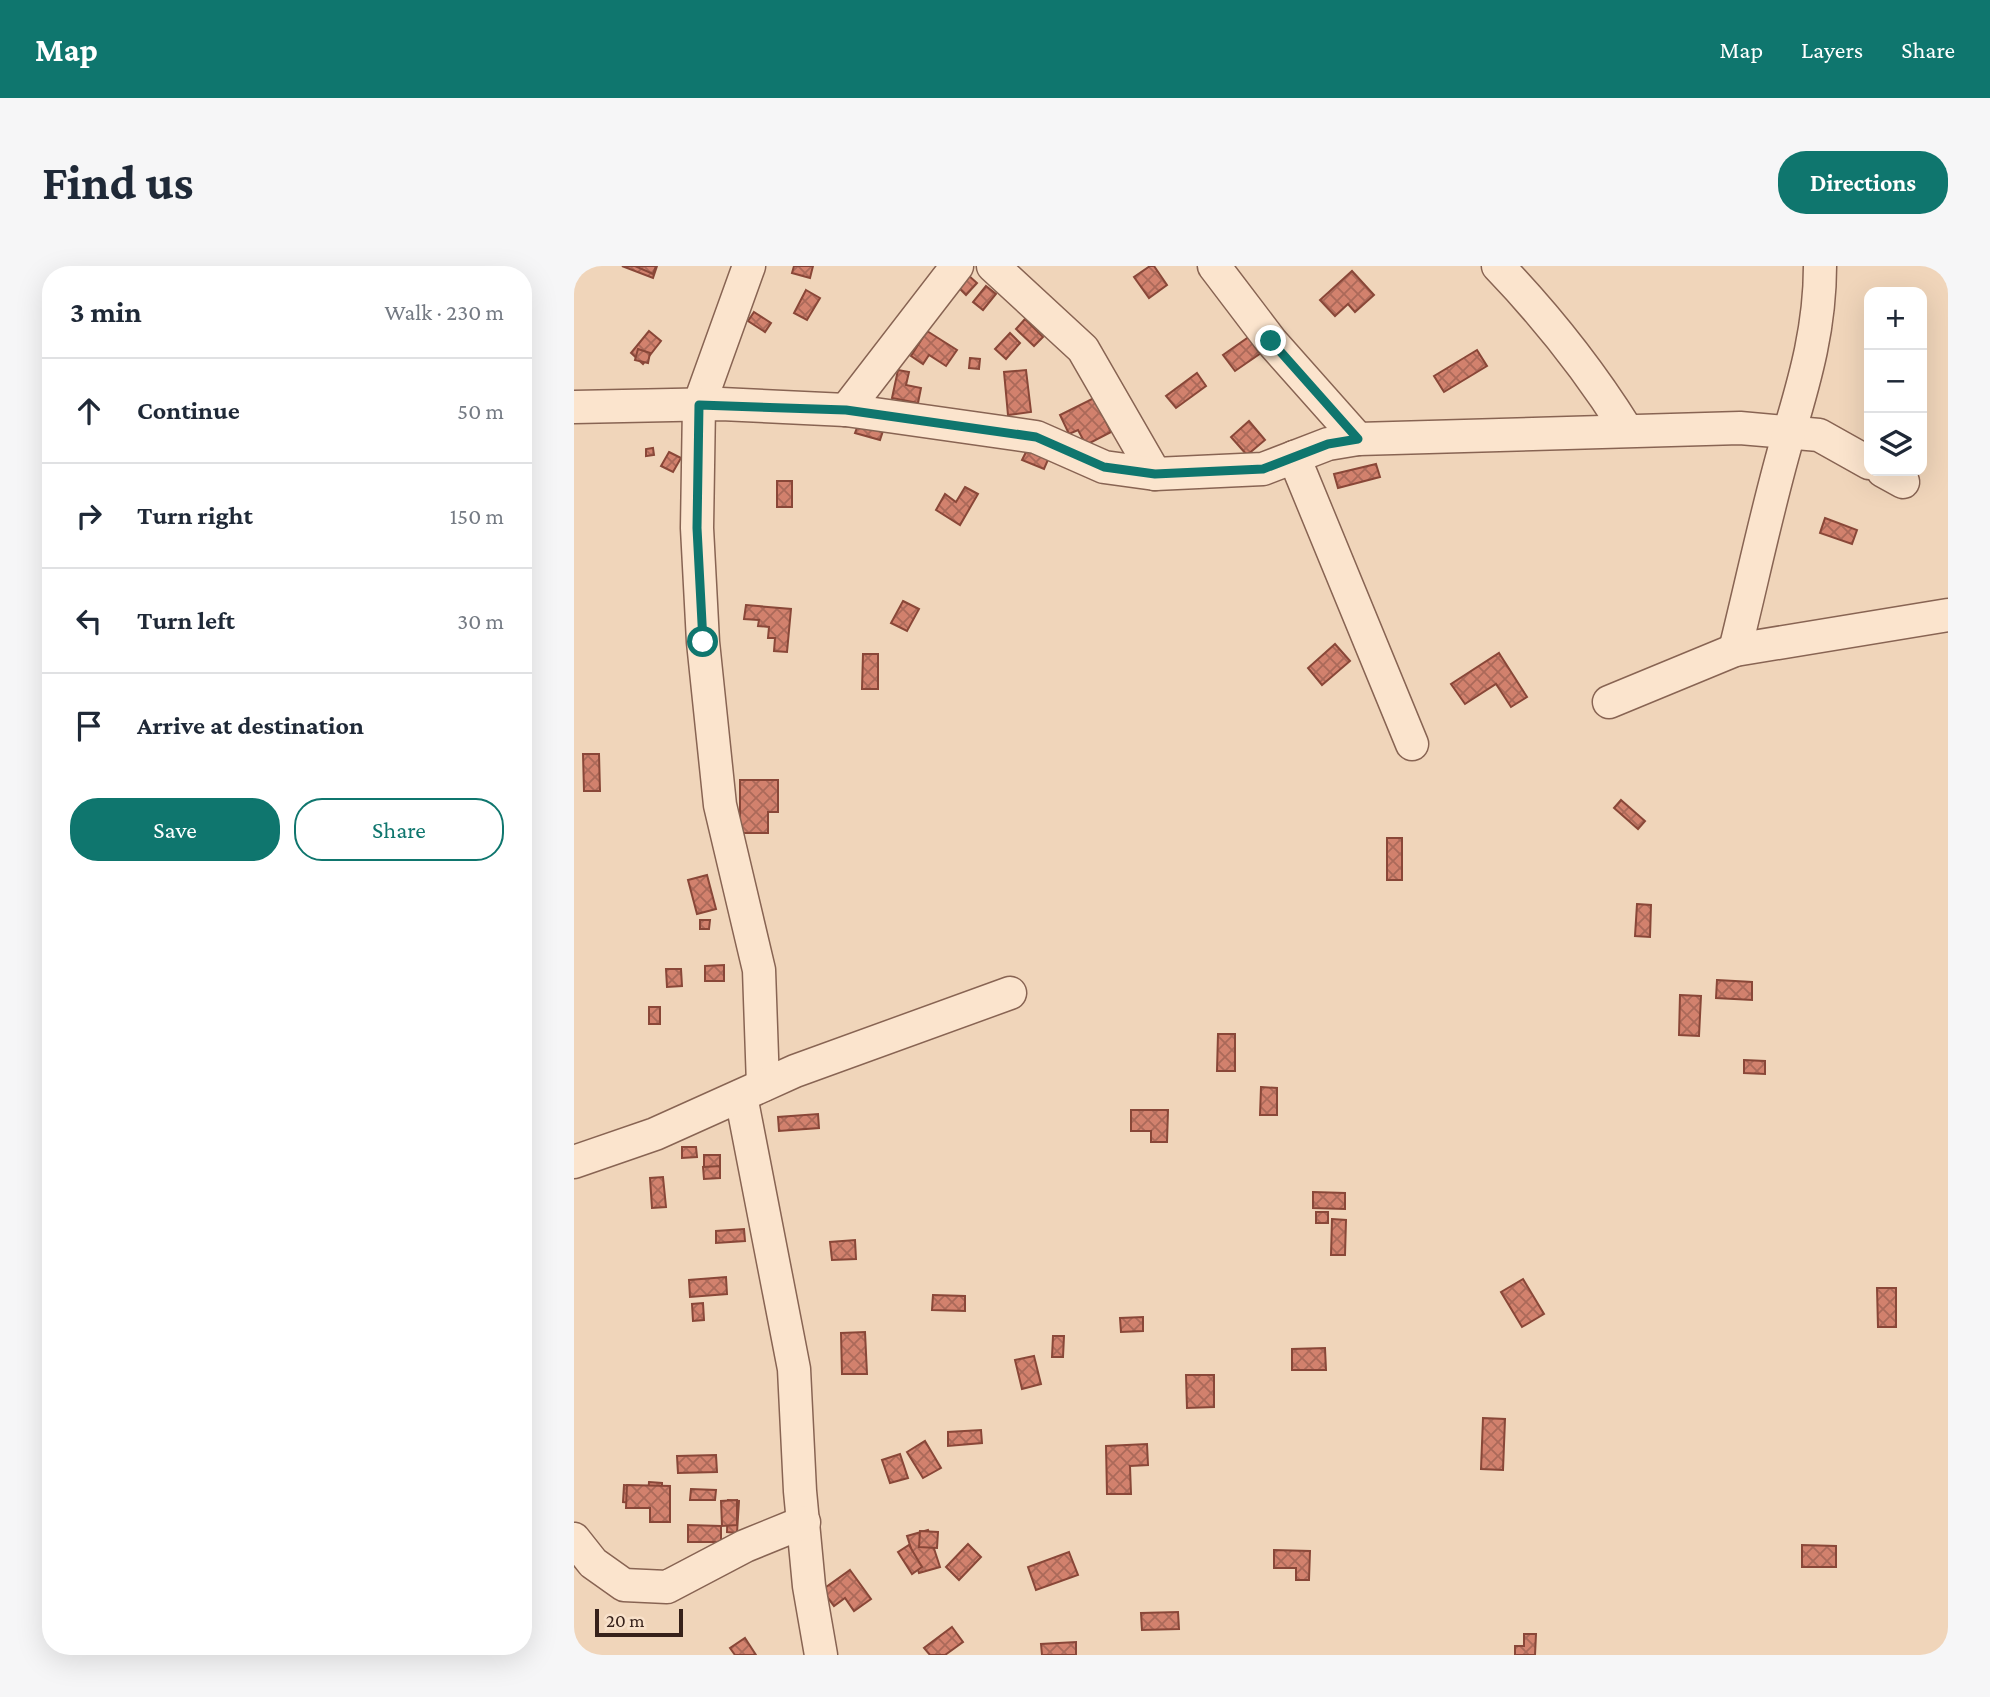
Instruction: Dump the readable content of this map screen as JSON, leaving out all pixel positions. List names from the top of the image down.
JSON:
{
  "scale_bar": "20 m",
  "page": {
    "header": "Map",
    "nav": ["Map", "Layers", "Share"],
    "buttons": [
      "Directions",
      ["Save", "Share"]
    ],
    "title": "Find us",
    "heading": ["3 min", "Walk · 230 m"],
    "map_buttons": ["+", "−"],
    "list": [
      ["Continue", "50 m"],
      ["Turn right", "150 m"],
      ["Turn left", "30 m"],
      "Arrive at destination"
    ],
    "scale": "20 m"
  }
}
